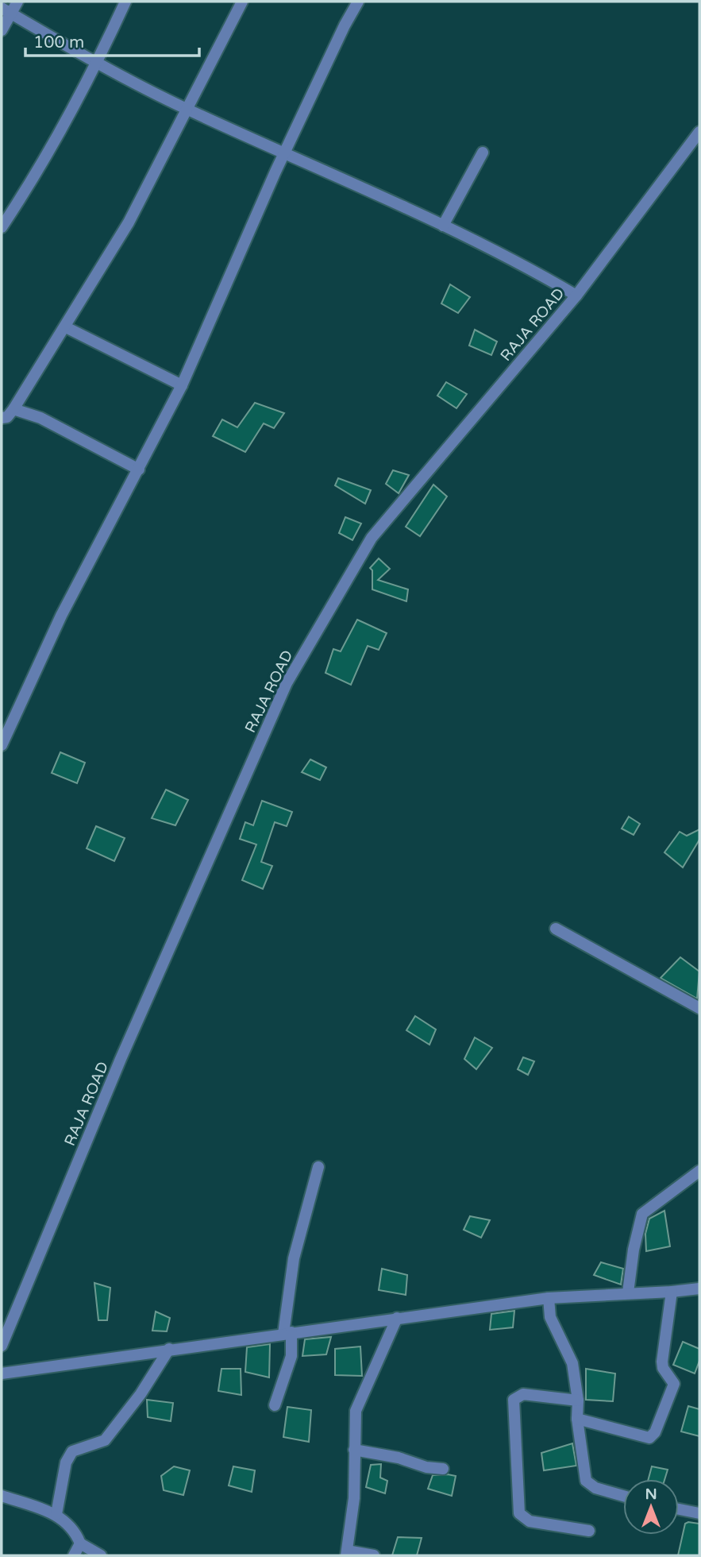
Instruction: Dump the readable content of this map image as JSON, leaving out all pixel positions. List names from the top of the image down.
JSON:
{
  "streets": {
    "street": ["RAJA ROAD"]
  },
  "scale_bar": "100 m",
  "north": "top"
}
